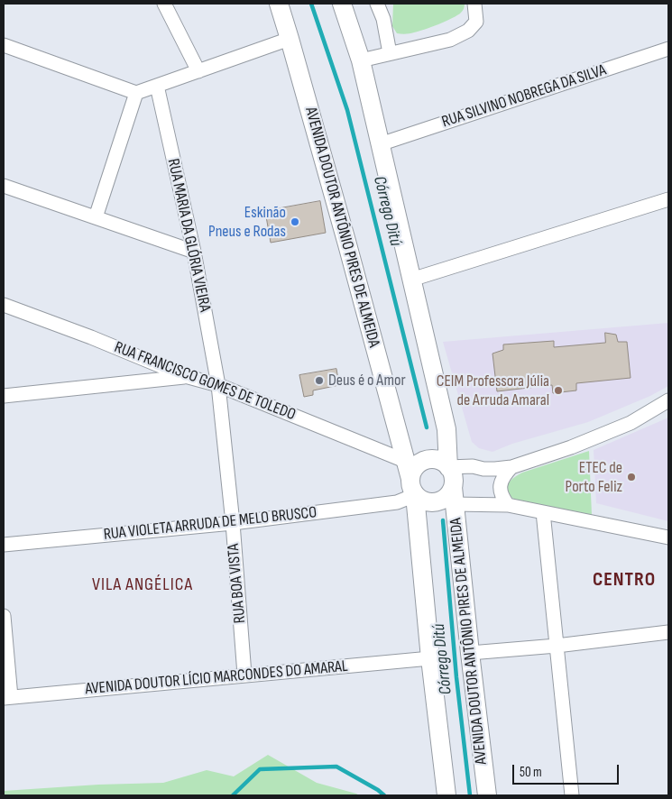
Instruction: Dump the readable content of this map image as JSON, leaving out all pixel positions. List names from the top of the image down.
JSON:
{
  "streets": {
    "main road": ["AVENIDA DOUTOR ANTÔNIO PIRES DE ALMEIDA"],
    "street": [
      "RUA SILVINO NOBREGA DA SILVA",
      "RUA MARIA DA GLÓRIA VIEIRA",
      "RUA FRANCISCO GOMES DE TOLEDO",
      "RUA VIOLETA ARRUDA DE MELO BRUSCO",
      "RUA BOA VISTA",
      "AVENIDA DOUTOR LÍCIO MARCONDES DO AMARAL"
    ]
  },
  "crossings": [
    ["AVENIDA DOUTOR ANTÔNIO PIRES DE ALMEIDA", "RUA FRANCISCO GOMES DE TOLEDO"],
    ["AVENIDA DOUTOR ANTÔNIO PIRES DE ALMEIDA", "RUA VIOLETA ARRUDA DE MELO BRUSCO"],
    ["AVENIDA DOUTOR ANTÔNIO PIRES DE ALMEIDA", "AVENIDA DOUTOR LÍCIO MARCONDES DO AMARAL"],
    ["RUA MARIA DA GLÓRIA VIEIRA", "RUA FRANCISCO GOMES DE TOLEDO"],
    ["RUA MARIA DA GLÓRIA VIEIRA", "RUA BOA VISTA"],
    ["RUA FRANCISCO GOMES DE TOLEDO", "RUA BOA VISTA"],
    ["RUA VIOLETA ARRUDA DE MELO BRUSCO", "RUA BOA VISTA"],
    ["RUA BOA VISTA", "AVENIDA DOUTOR LÍCIO MARCONDES DO AMARAL"]
  ],
  "districts": ["CENTRO", "VILA ANGÉLICA"],
  "water": ["Córrego Ditú"],
  "places": [
    "Eskinão Pneus e Rodas",
    "Deus é o Amor",
    "CEIM Professora Júlia de Arruda Amaral",
    "ETEC de Porto Feliz"
  ],
  "scale_bar": "50 m"
}
